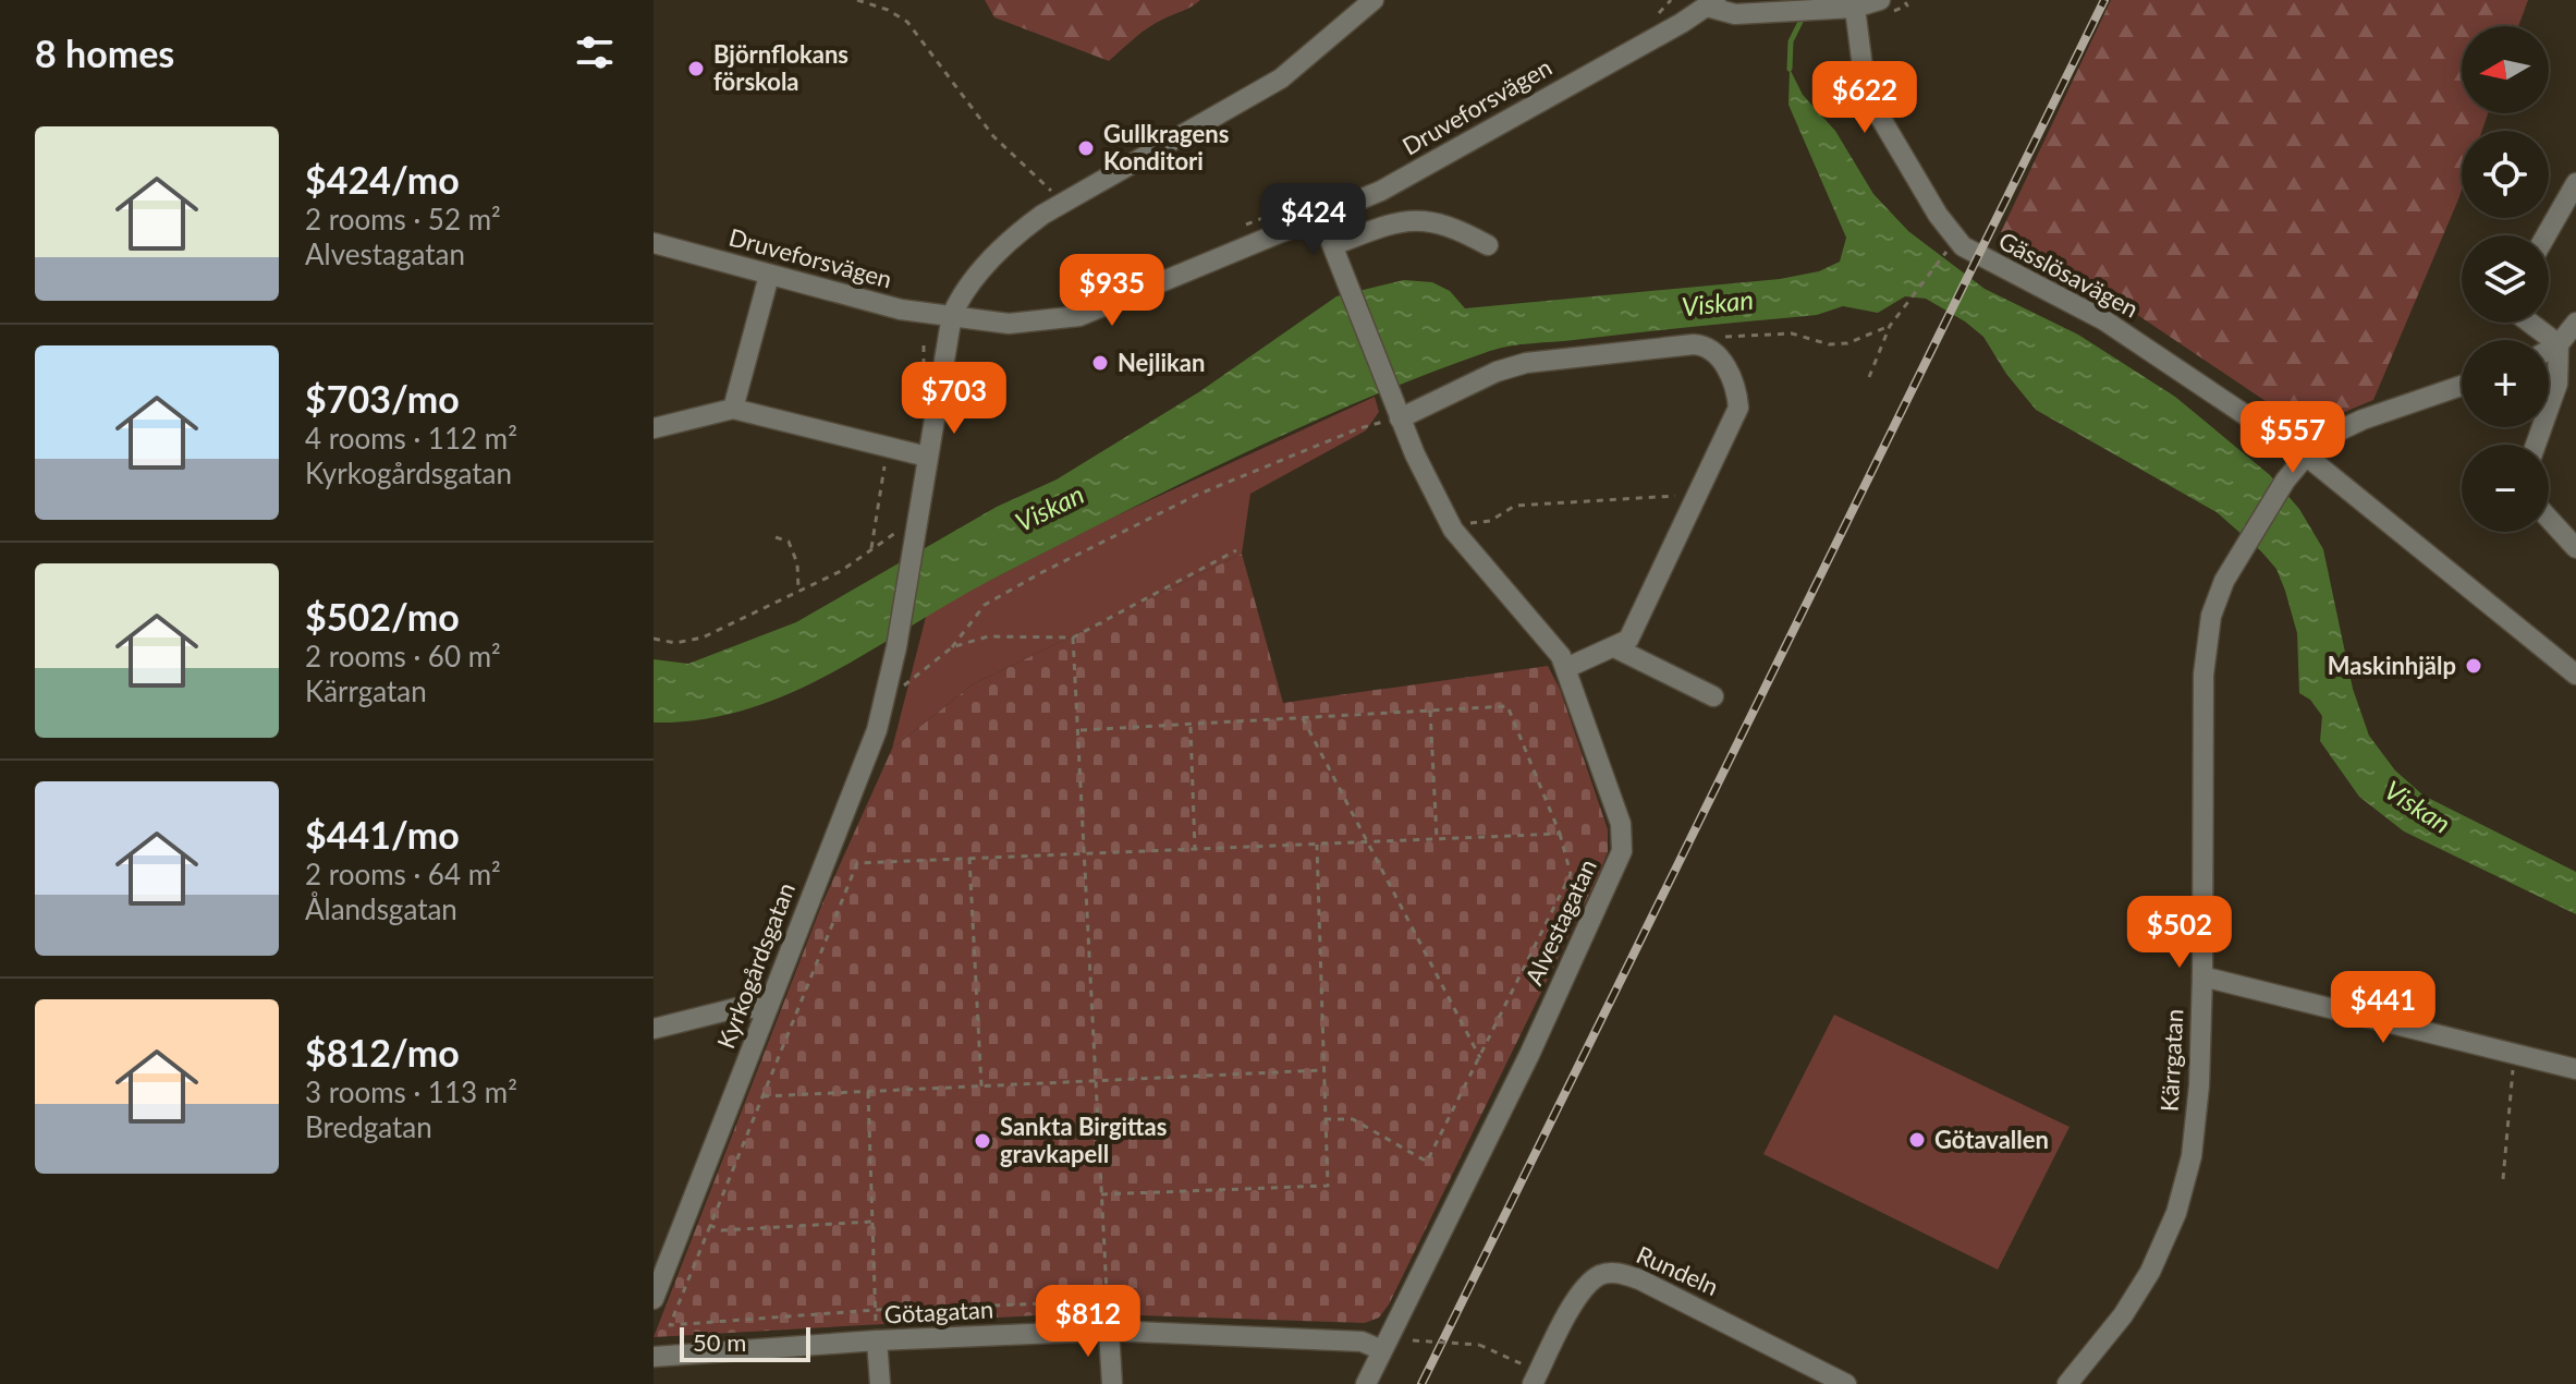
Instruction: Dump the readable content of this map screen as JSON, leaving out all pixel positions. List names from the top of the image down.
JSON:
{
  "streets": {
    "street": [
      "Druveforsvägen",
      "Gässlösavägen",
      "Alvestagatan",
      "Kyrkogårdsgatan",
      "Kärrgatan",
      "Rundeln",
      "Götagatan"
    ]
  },
  "crossings": [
    ["Gässlösavägen", "Kärrgatan"],
    ["Alvestagatan", "Götagatan"]
  ],
  "water": ["Viskan"],
  "places": [
    "Björnflokans förskola",
    "Gullkragens Konditori",
    "Nejlikan",
    "Maskinhjälp",
    "Götavallen",
    "Sankta Birgittas gravkapell"
  ],
  "scale_bar": "50 m",
  "north": "left",
  "page": {
    "heading": "8 homes",
    "map_buttons": ["+", "−"],
    "price": [
      "$622",
      "$424",
      "$935",
      "$703",
      "$557",
      "$502",
      "$441",
      "$812"
    ],
    "list": [
      {
        "name": "$424/mo",
        "note": "2 rooms · 52 m² · Alvestagatan"
      },
      {
        "name": "$703/mo",
        "note": "4 rooms · 112 m² · Kyrkogårdsgatan"
      },
      {
        "name": "$502/mo",
        "note": "2 rooms · 60 m² · Kärrgatan"
      },
      {
        "name": "$441/mo",
        "note": "2 rooms · 64 m² · Ålandsgatan"
      },
      {
        "name": "$812/mo",
        "note": "3 rooms · 113 m² · Bredgatan"
      }
    ],
    "scale": "50 m"
  }
}
